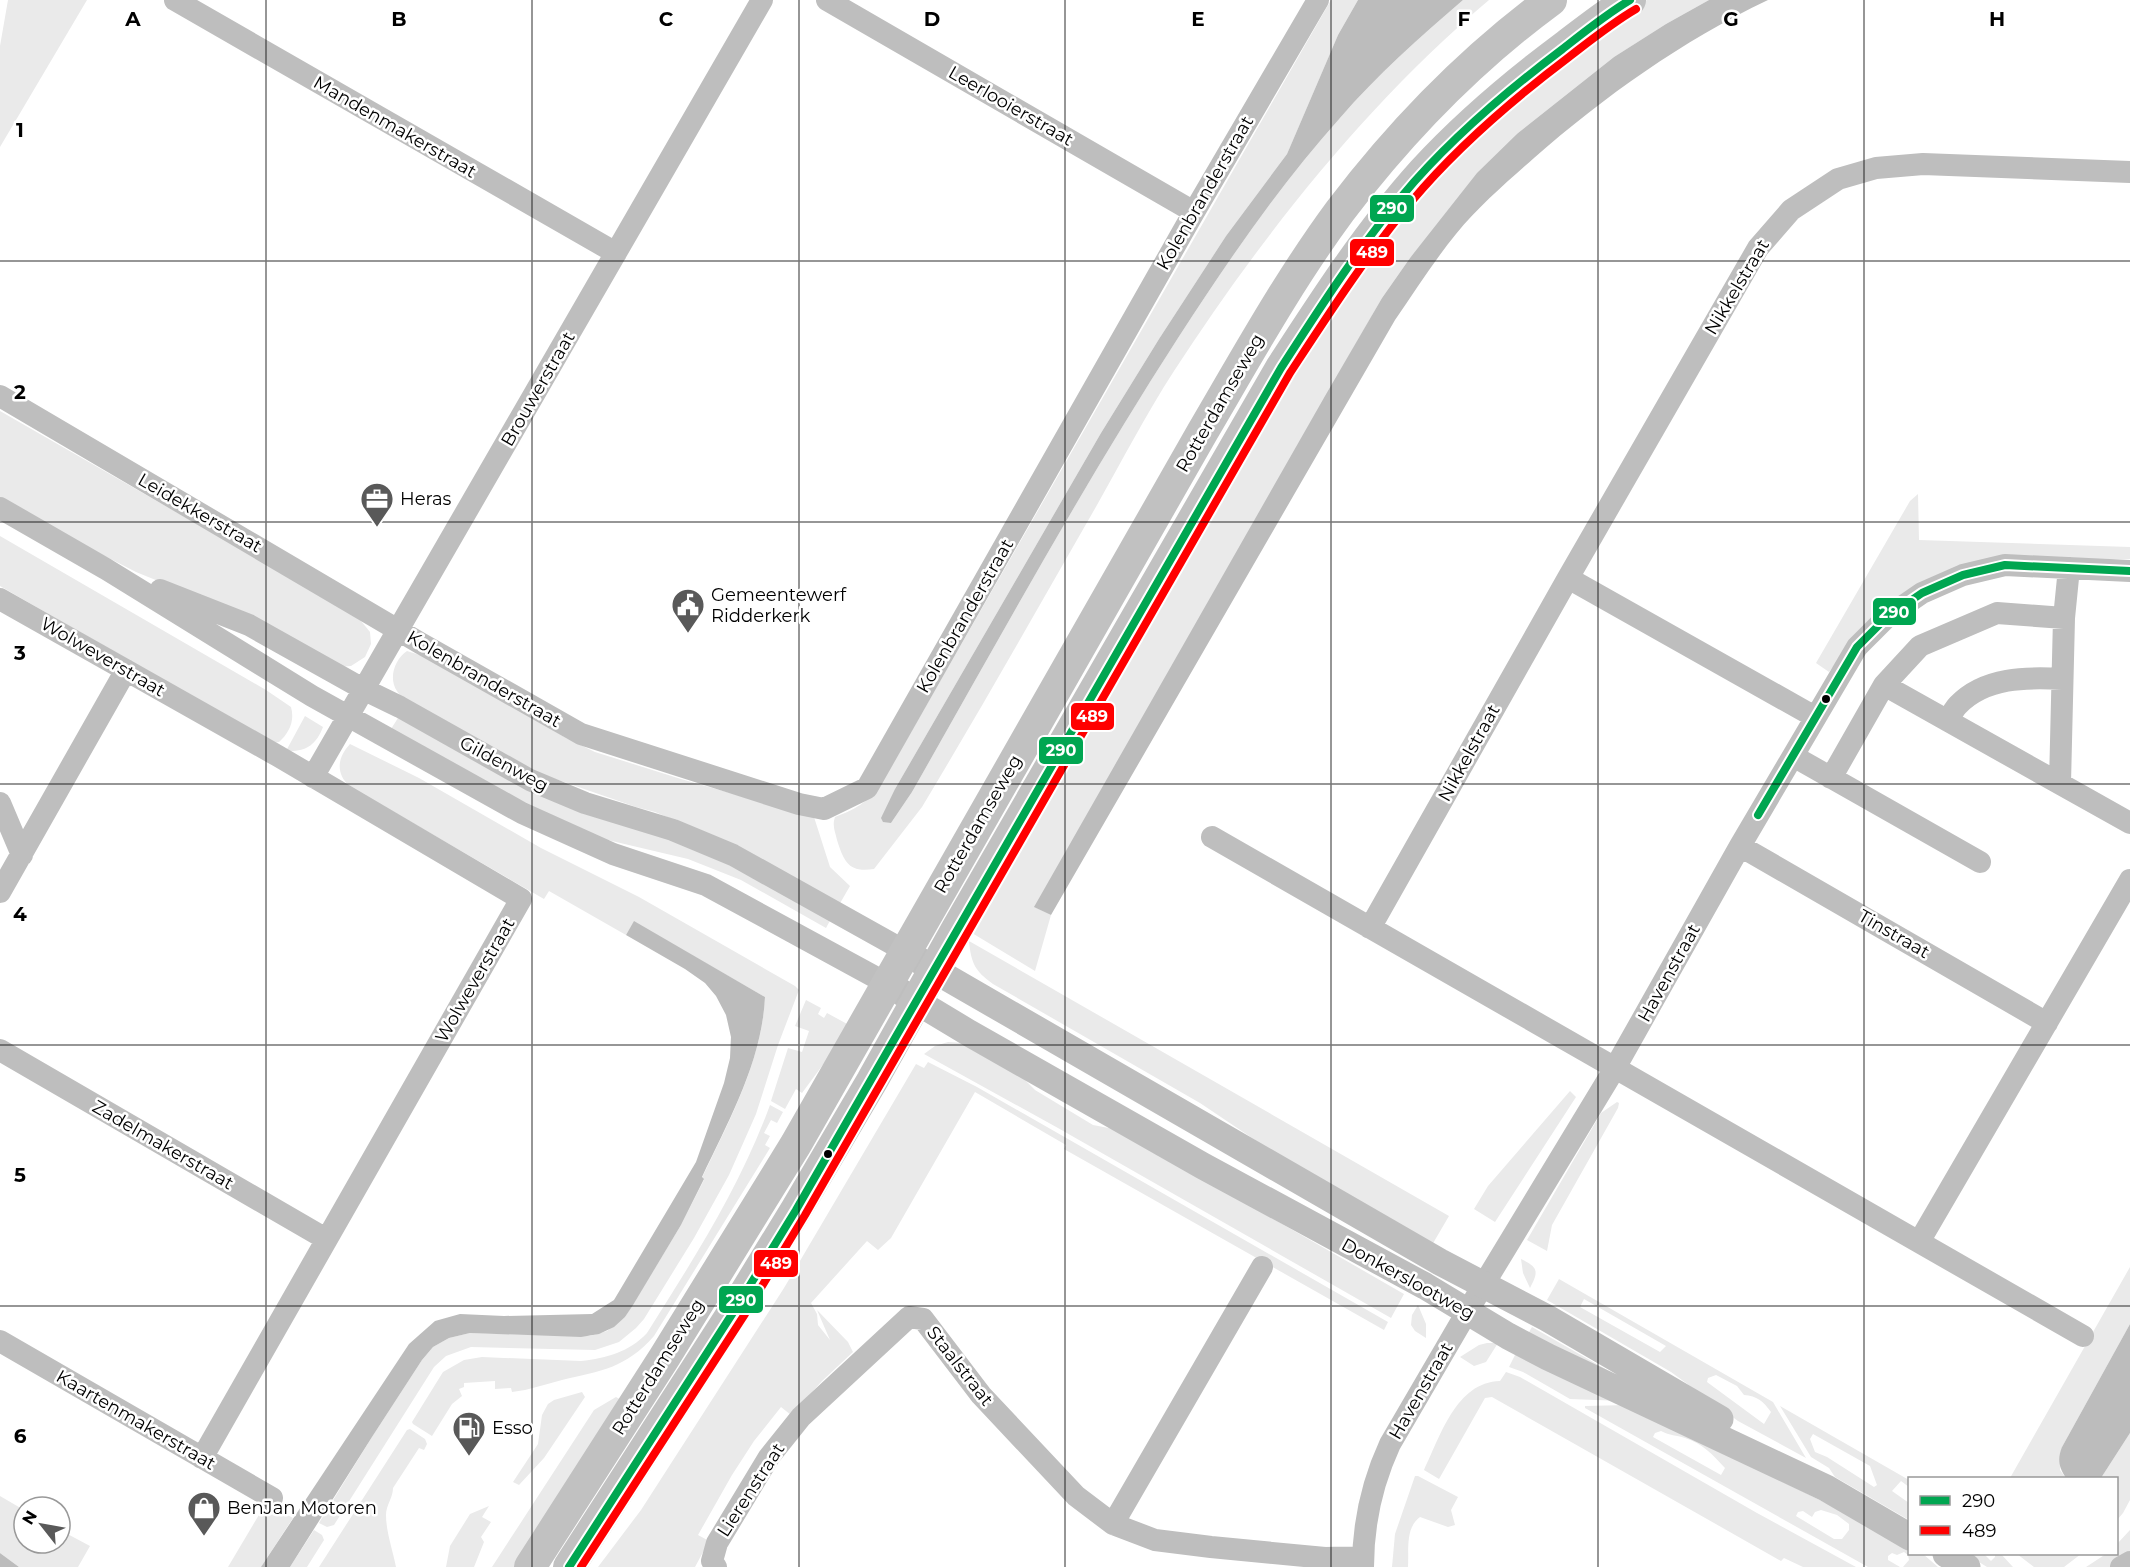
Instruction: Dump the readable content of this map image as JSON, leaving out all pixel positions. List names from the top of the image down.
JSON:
{
  "streets": {
    "main road": ["Rotterdamseweg"],
    "street": [
      "Leerlooierstraat",
      "Mandenmakerstraat",
      "Kolenbranderstraat",
      "Nikkelstraat",
      "Brouwerstraat",
      "Leidekkerstraat",
      "Wolweverstraat",
      "Gildenweg",
      "Tinstraat",
      "Havenstraat",
      "Zadelmakerstraat",
      "Donkerslootweg",
      "Staalstraat",
      "Kaartenmakerstraat",
      "Lierenstraat"
    ]
  },
  "crossings": [
    ["Leerlooierstraat", "Kolenbranderstraat"],
    ["Mandenmakerstraat", "Brouwerstraat"],
    ["Kolenbranderstraat", "Brouwerstraat"],
    ["Kolenbranderstraat", "Leidekkerstraat"],
    ["Brouwerstraat", "Leidekkerstraat"],
    ["Brouwerstraat", "Wolweverstraat"],
    ["Brouwerstraat", "Gildenweg"],
    ["Rotterdamseweg", "Gildenweg"],
    ["Rotterdamseweg", "Donkerslootweg"],
    ["Wolweverstraat", "Zadelmakerstraat"],
    ["Wolweverstraat", "Kaartenmakerstraat"],
    ["Gildenweg", "Donkerslootweg"],
    ["Tinstraat", "Havenstraat"],
    ["Havenstraat", "Donkerslootweg"],
    ["Havenstraat", "Staalstraat"],
    ["Staalstraat", "Lierenstraat"]
  ],
  "places": {
    "office": ["Heras"],
    "public building": ["Gemeentewerf Ridderkerk"],
    "fuel station": ["Esso"],
    "shop": ["BenJan Motoren"]
  },
  "lines": ["transit line 290", "transit line 489"],
  "legend": ["290", "489"],
  "north": "top left",
  "grid": {
    "columns": [
      "A",
      "B",
      "C",
      "D",
      "E",
      "F",
      "G",
      "H"
    ],
    "rows": [
      "1",
      "2",
      "3",
      "4",
      "5",
      "6"
    ]
  }
}
